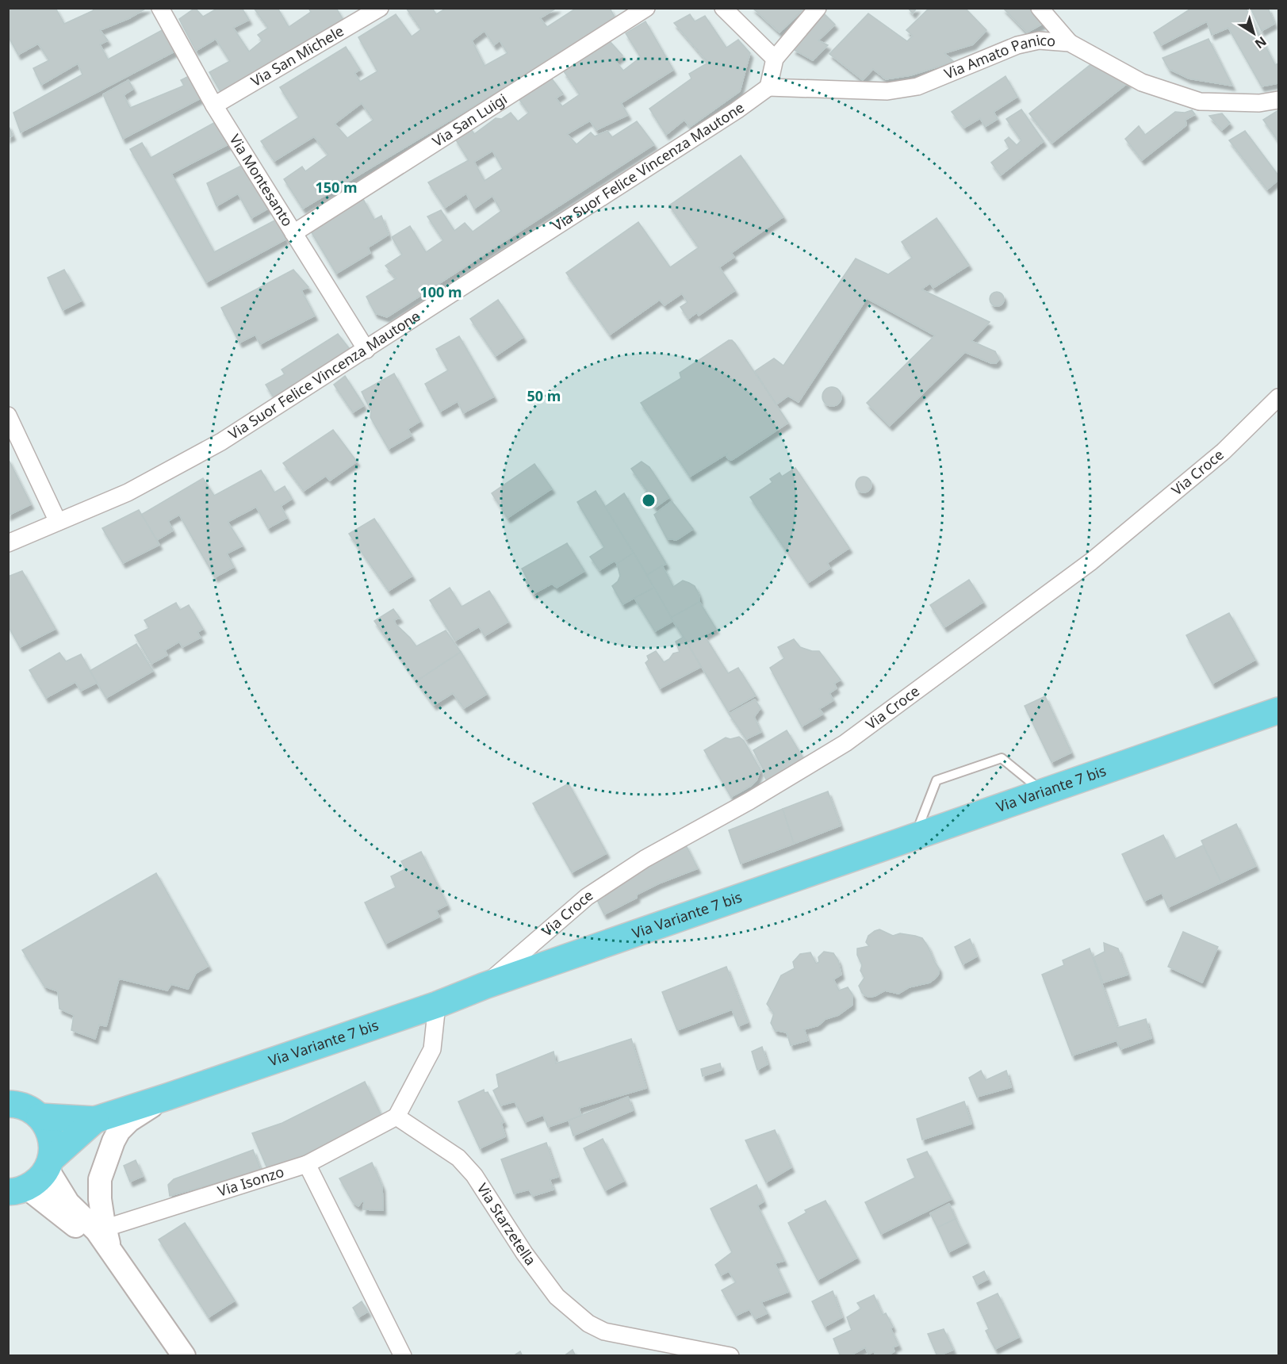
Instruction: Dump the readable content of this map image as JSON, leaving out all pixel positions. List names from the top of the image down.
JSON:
{
  "streets": {
    "main road": ["Via Variante 7 bis"],
    "street": [
      "Via San Michele",
      "Via Amato Panico",
      "Via San Luigi",
      "Via Suor Felice Vincenza Mautone",
      "Via Montesanto",
      "Via Croce",
      "Via Isonzo",
      "Via Starzetella"
    ]
  },
  "crossings": [
    ["Via San Michele", "Via Montesanto"],
    ["Via Amato Panico", "Via Suor Felice Vincenza Mautone"],
    ["Via San Luigi", "Via Montesanto"],
    ["Via Suor Felice Vincenza Mautone", "Via Montesanto"],
    ["Via Croce", "Via Variante 7 bis"],
    ["Via Isonzo", "Via Starzetella"]
  ],
  "north": "bottom right",
  "rings": ["150 m", "100 m", "50 m"]
}
